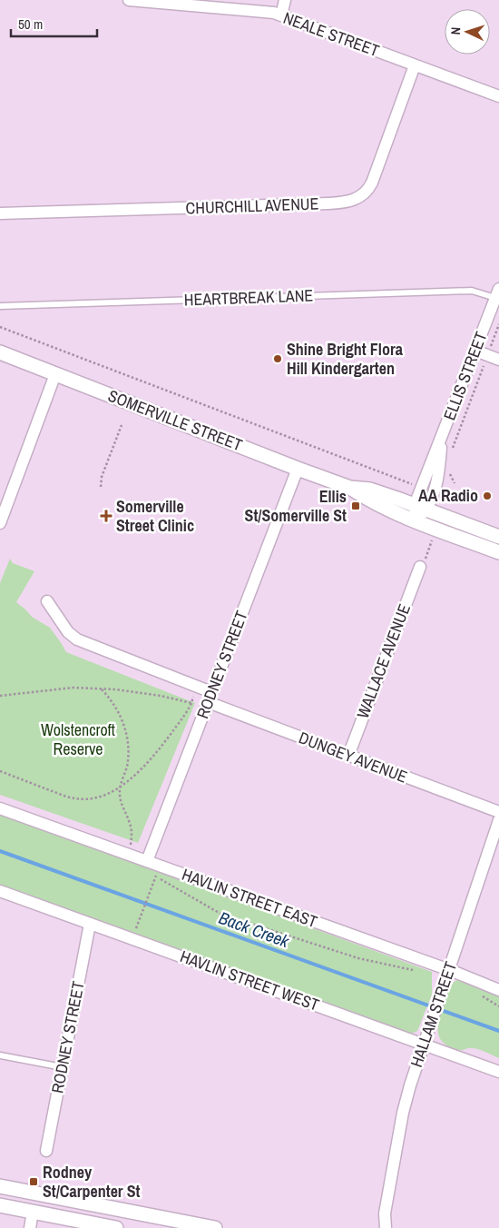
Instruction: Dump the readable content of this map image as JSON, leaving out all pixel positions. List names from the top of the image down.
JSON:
{
  "streets": {
    "street": [
      "NEALE STREET",
      "CHURCHILL AVENUE",
      "ELLIS STREET",
      "SOMERVILLE STREET",
      "WALLACE AVENUE",
      "RODNEY STREET",
      "DUNGEY AVENUE",
      "HAVLIN STREET EAST",
      "HAVLIN STREET WEST",
      "HALLAM STREET"
    ],
    "lane": ["HEARTBREAK LANE"]
  },
  "crossings": [
    ["NEALE STREET", "CHURCHILL AVENUE"],
    ["HEARTBREAK LANE", "ELLIS STREET"],
    ["ELLIS STREET", "SOMERVILLE STREET"],
    ["SOMERVILLE STREET", "RODNEY STREET"],
    ["WALLACE AVENUE", "DUNGEY AVENUE"],
    ["RODNEY STREET", "DUNGEY AVENUE"],
    ["RODNEY STREET", "HAVLIN STREET EAST"],
    ["RODNEY STREET", "HAVLIN STREET WEST"],
    ["HAVLIN STREET EAST", "HALLAM STREET"],
    ["HAVLIN STREET WEST", "HALLAM STREET"]
  ],
  "water": ["Back Creek"],
  "parks": ["Wolstencroft Reserve"],
  "places": {
    "other": ["Shine Bright Flora Hill Kindergarten", "AA Radio"],
    "transit": ["Ellis St/Somerville St", "Rodney St/Carpenter St"],
    "health": ["Somerville Street Clinic"]
  },
  "scale_bar": "50 m",
  "north": "left"
}
